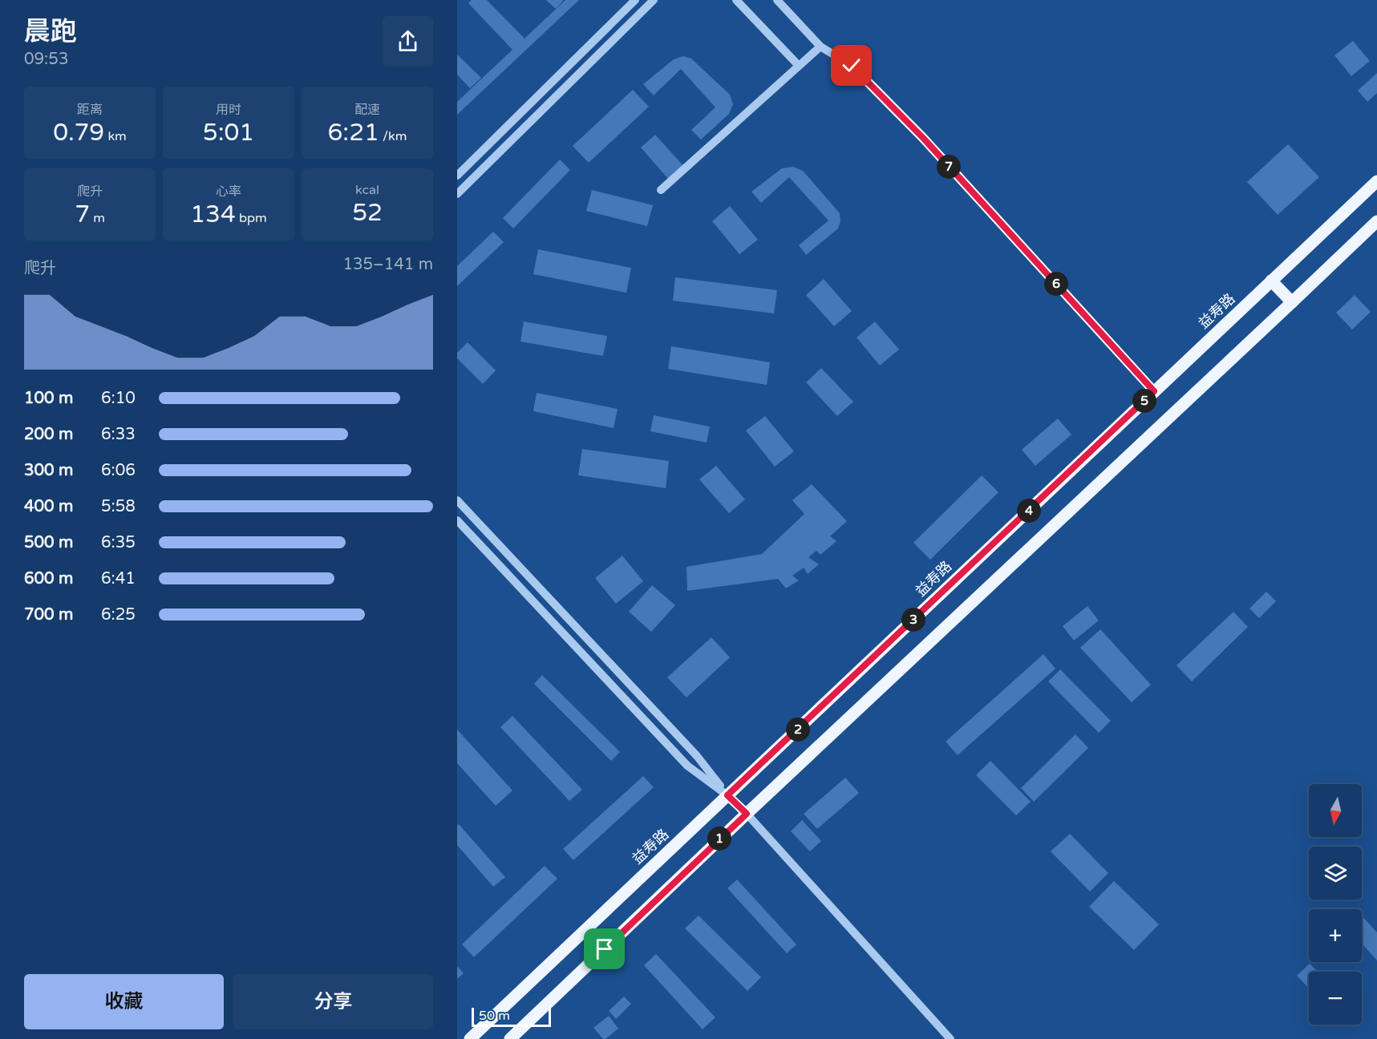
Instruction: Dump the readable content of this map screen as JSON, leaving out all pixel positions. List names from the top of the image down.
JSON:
{
  "streets": {
    "main road": ["益寿路"]
  },
  "scale_bar": "50 m",
  "north": "bottom",
  "page": {
    "heading": ["晨跑", "09:53"],
    "stats": [
      ["距离", "0.79 km"],
      ["用时", "5:01"],
      ["配速", "6:21 /km"],
      ["爬升", "7 m"],
      ["心率", "134 bpm"],
      ["kcal", "52"]
    ],
    "pins": [
      "7",
      "6",
      "5",
      "4",
      "3",
      "2",
      "1"
    ],
    "chart": ["爬升", "135–141 m"],
    "list": [
      {
        "name": "100 m",
        "note": "6:10"
      },
      {
        "name": "200 m",
        "note": "6:33"
      },
      {
        "name": "300 m",
        "note": "6:06"
      },
      {
        "name": "400 m",
        "note": "5:58"
      },
      {
        "name": "500 m",
        "note": "6:35"
      },
      {
        "name": "600 m",
        "note": "6:41"
      },
      {
        "name": "700 m",
        "note": "6:25"
      }
    ],
    "map_buttons": ["+", "−"],
    "buttons": ["收藏", "分享"],
    "scale": "50 m"
  }
}
